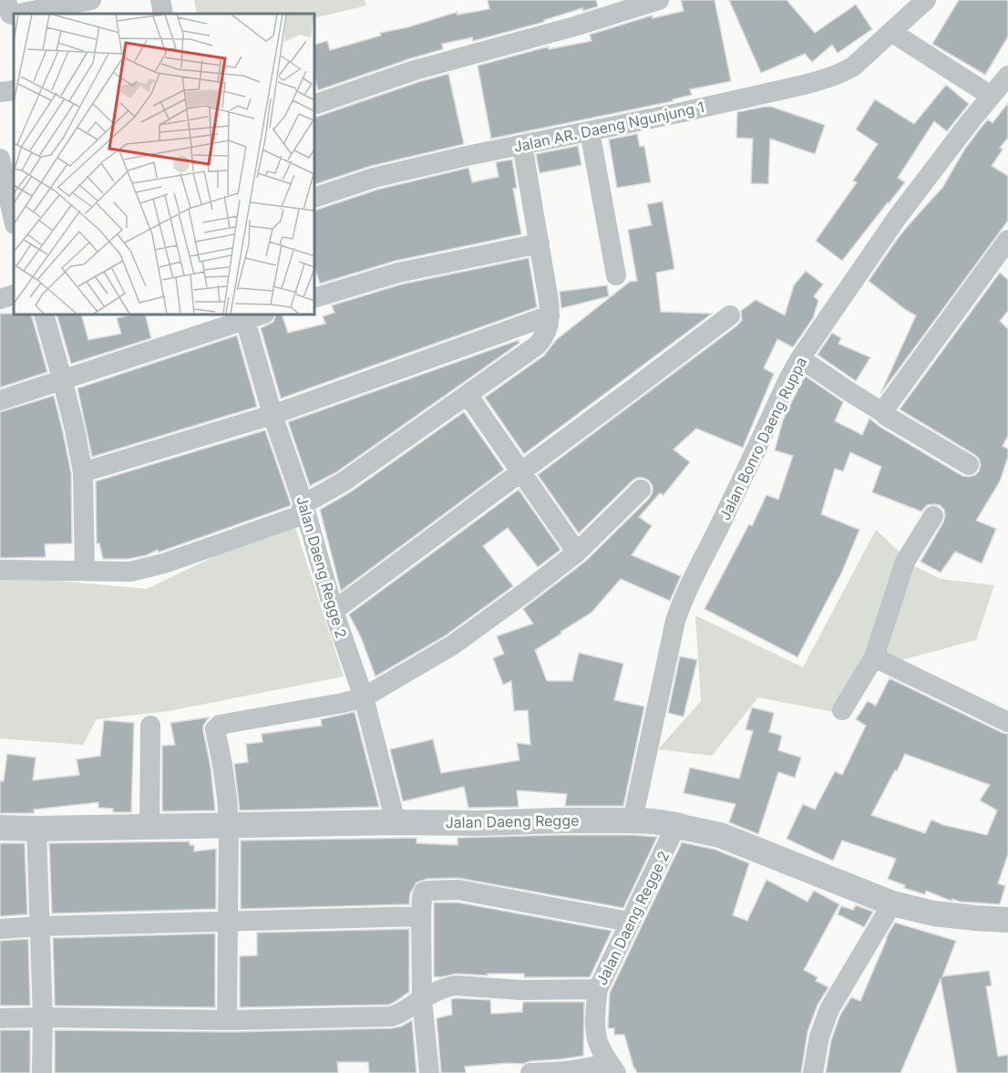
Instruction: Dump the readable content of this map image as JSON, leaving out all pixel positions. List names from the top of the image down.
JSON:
{
  "streets": {
    "street": [
      "Jalan AR. Daeng Ngunjung 1",
      "Jalan Bonro Daeng Ruppa",
      "Jalan Daeng Regge 2",
      "Jalan Daeng Regge"
    ]
  },
  "crossings": [
    ["Jalan Bonro Daeng Ruppa", "Jalan Daeng Regge"],
    ["Jalan Daeng Regge 2", "Jalan Daeng Regge"]
  ]
}
